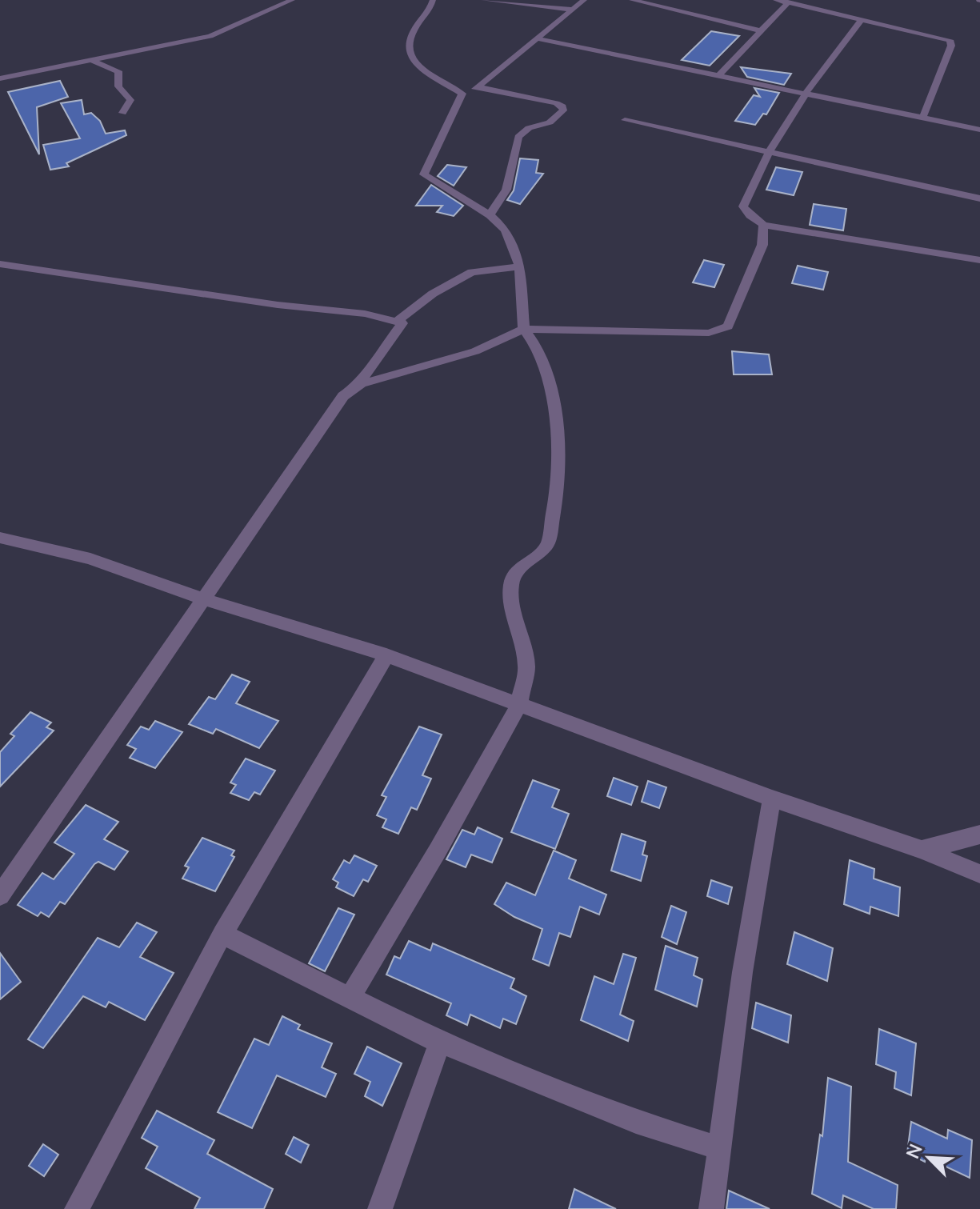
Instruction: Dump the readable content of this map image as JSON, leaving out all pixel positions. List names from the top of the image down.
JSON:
{
  "north": "top left"
}
